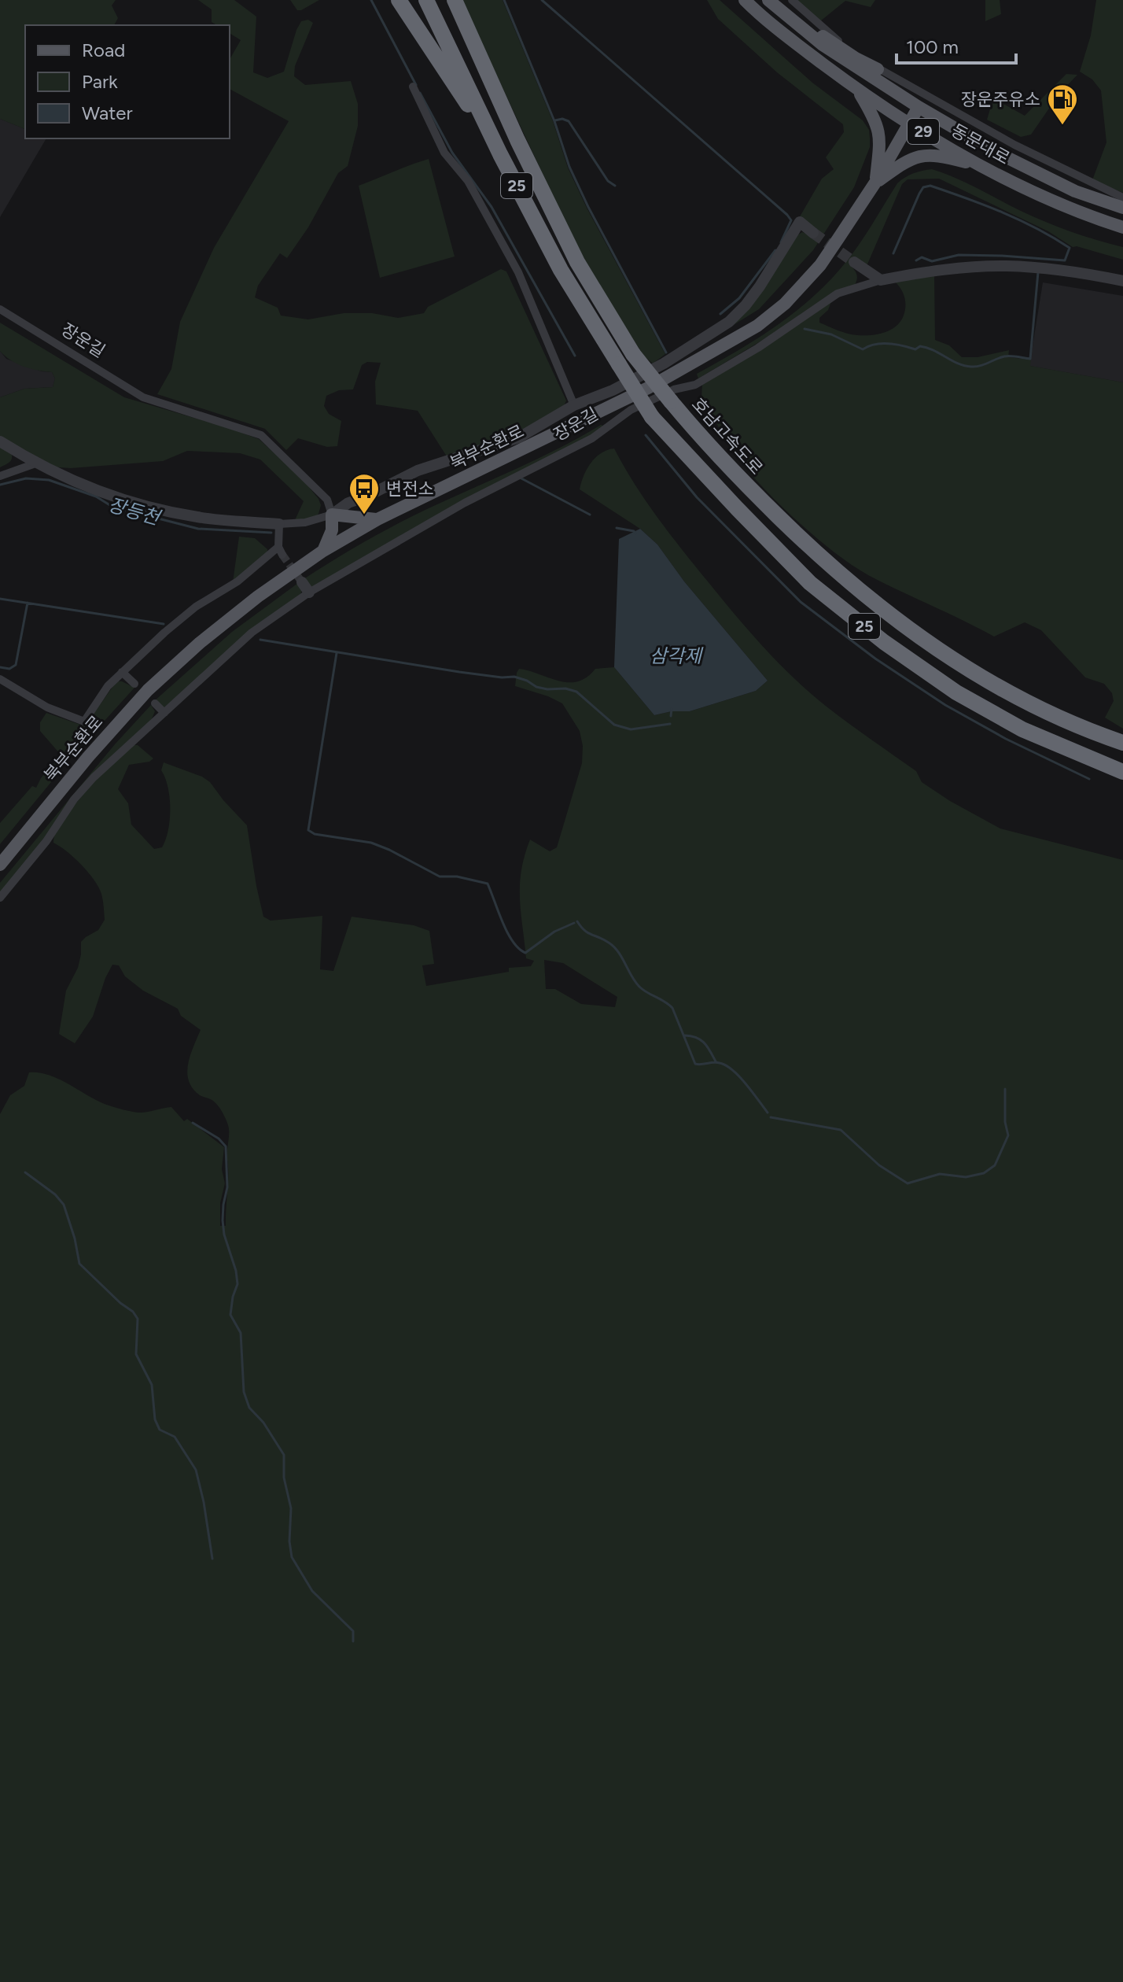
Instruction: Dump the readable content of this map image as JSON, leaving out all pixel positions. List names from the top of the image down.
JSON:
{
  "streets": {
    "highway": ["25", "호남고속도로"],
    "main road": ["29", "동문대로", "북부순환로"],
    "street": ["장운길"]
  },
  "crossings": [
    ["동문대로", "북부순환로"]
  ],
  "water": ["장등천", "삼각제"],
  "places": {
    "fuel station": ["장운주유소"],
    "bus stop": ["변전소"]
  },
  "legend": ["Road", "Park", "Water"],
  "scale_bar": "100 m"
}
